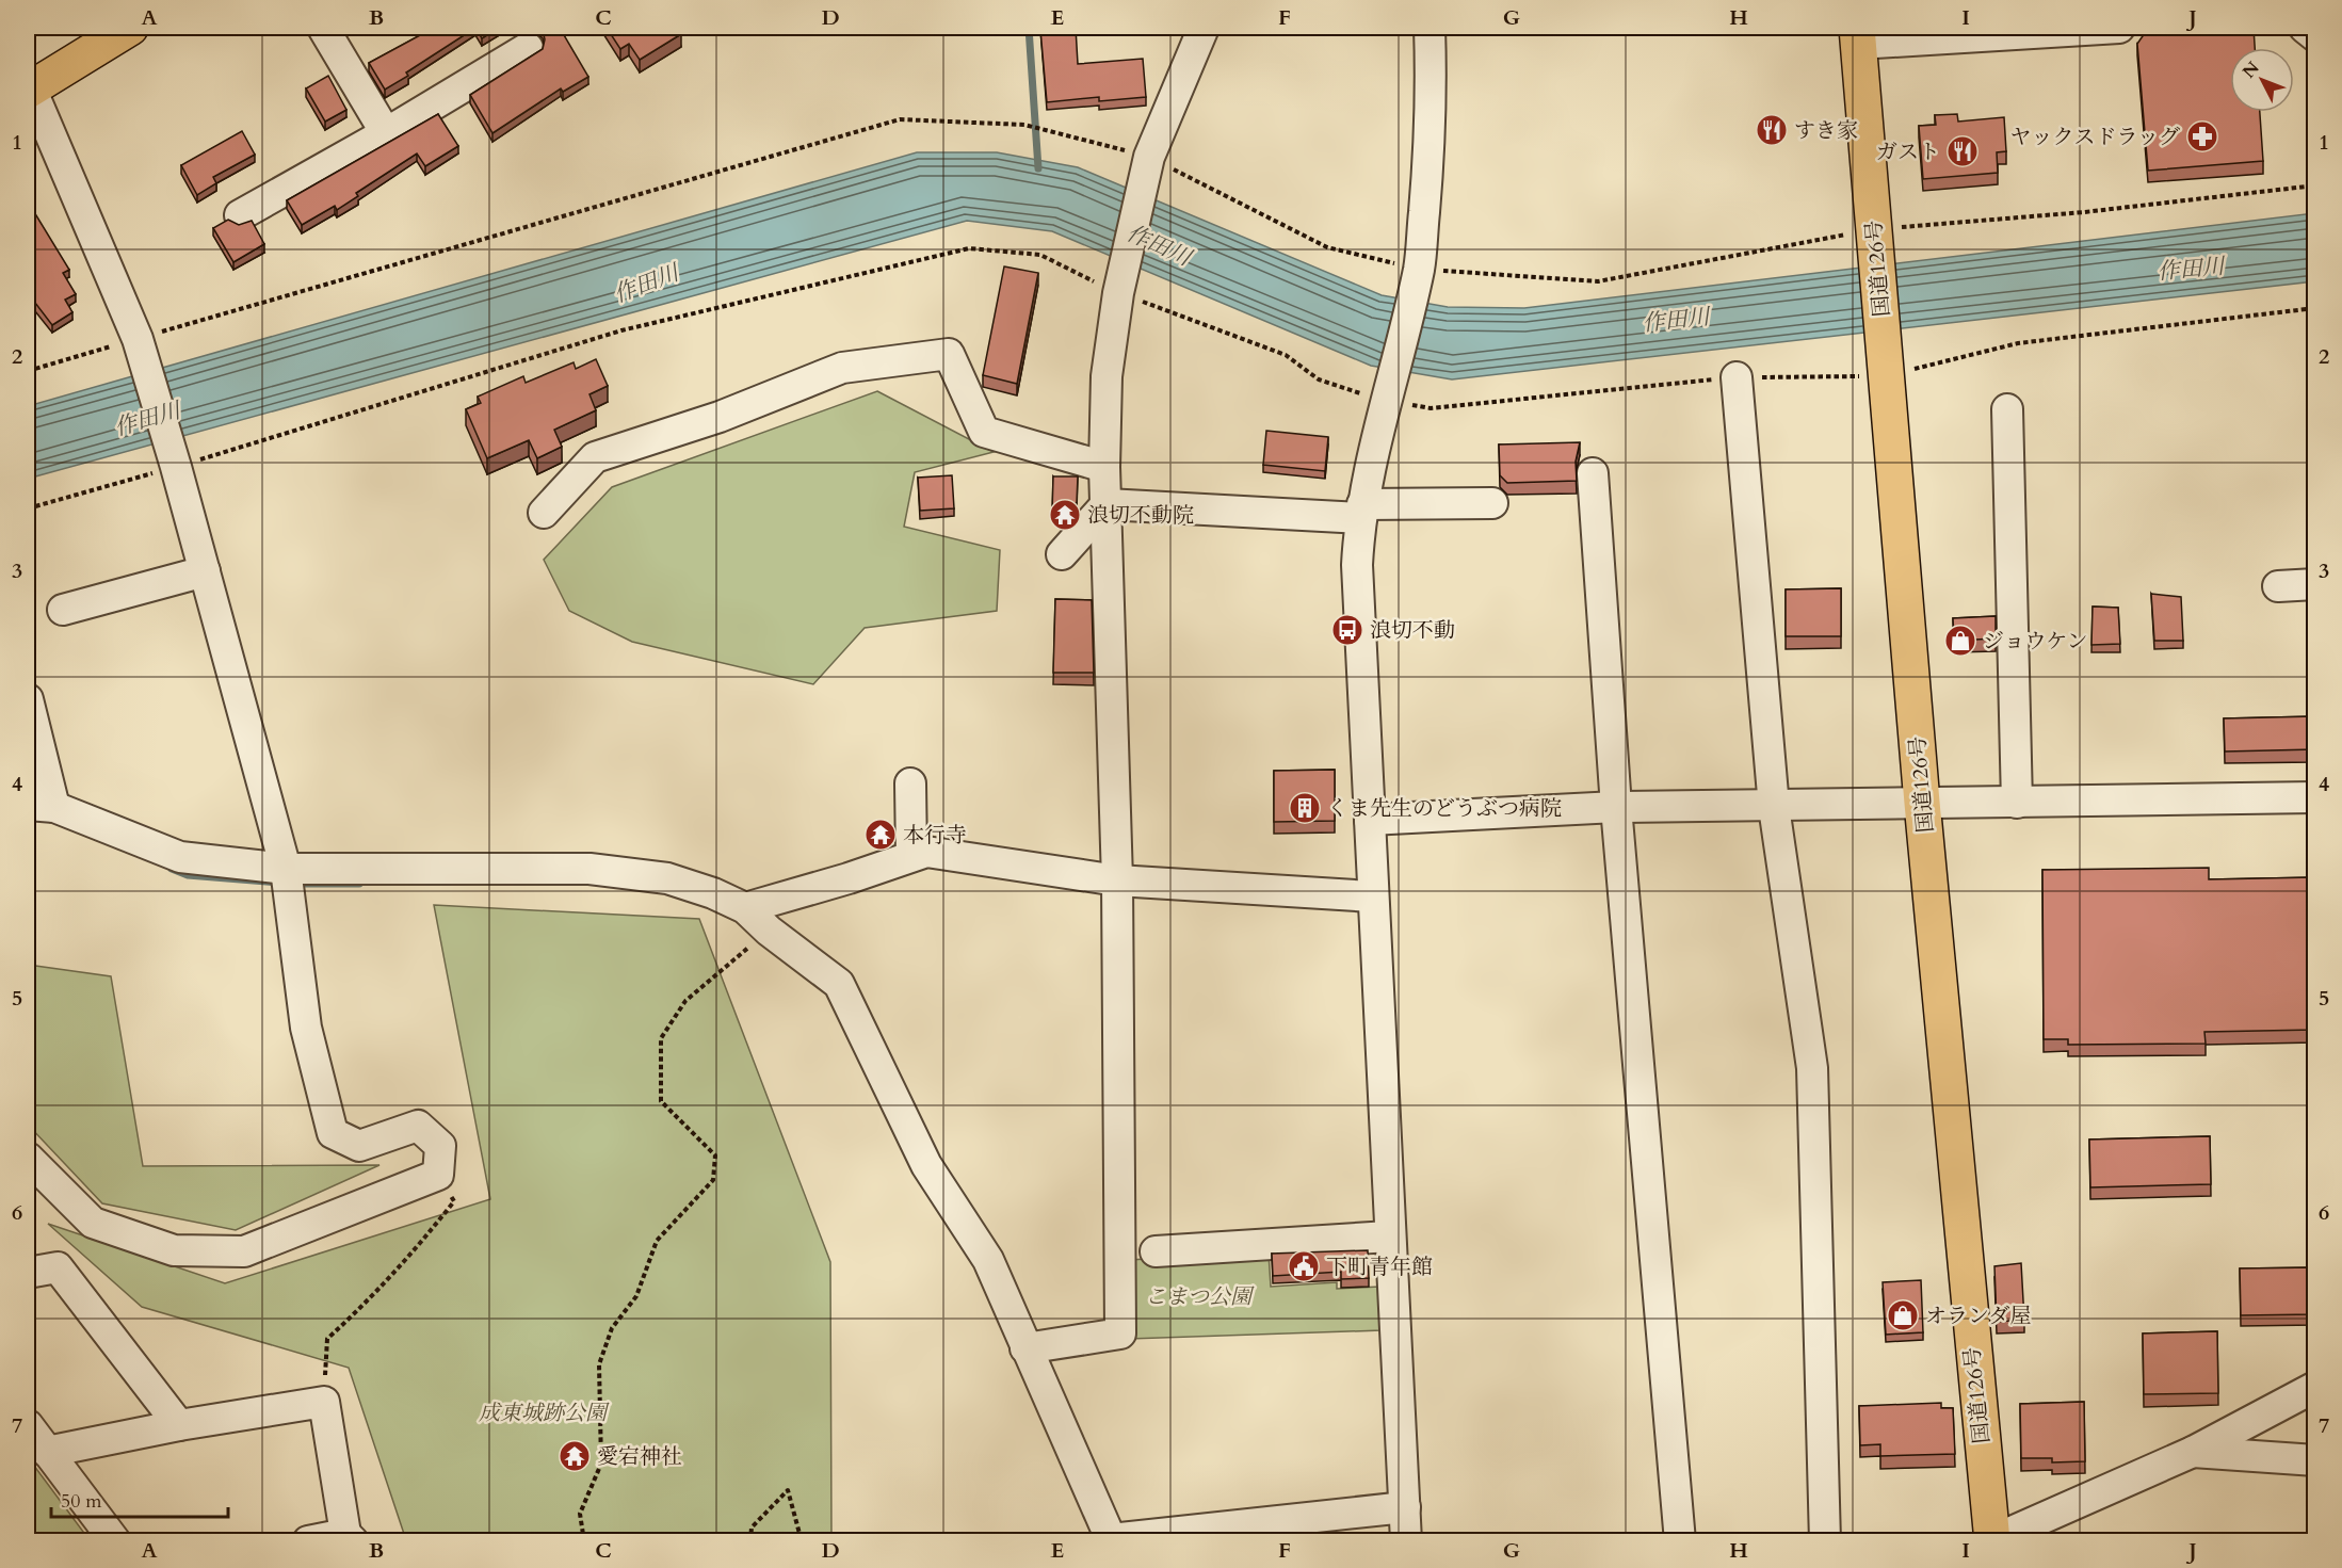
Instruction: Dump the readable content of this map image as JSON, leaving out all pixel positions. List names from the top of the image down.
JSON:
{
  "streets": {
    "main road": ["国道126号"]
  },
  "water": ["作田川"],
  "parks": ["こまつ公園", "成東城跡公園"],
  "places": {
    "restaurant": ["すき家", "ガスト"],
    "pharmacy": ["ヤックスドラッグ"],
    "temple": ["浪切不動院", "本行寺", "愛宕神社"],
    "bus stop": ["浪切不動"],
    "shop": ["ジョウケン", "オランダ屋"],
    "building": ["くま先生のどうぶつ病院"],
    "public building": ["下町青年館"]
  },
  "scale_bar": "50 m",
  "north": "top left",
  "grid": {
    "columns": [
      "A",
      "B",
      "C",
      "D",
      "E",
      "F",
      "G",
      "H",
      "I",
      "J"
    ],
    "rows": [
      "1",
      "2",
      "3",
      "4",
      "5",
      "6",
      "7"
    ]
  }
}
